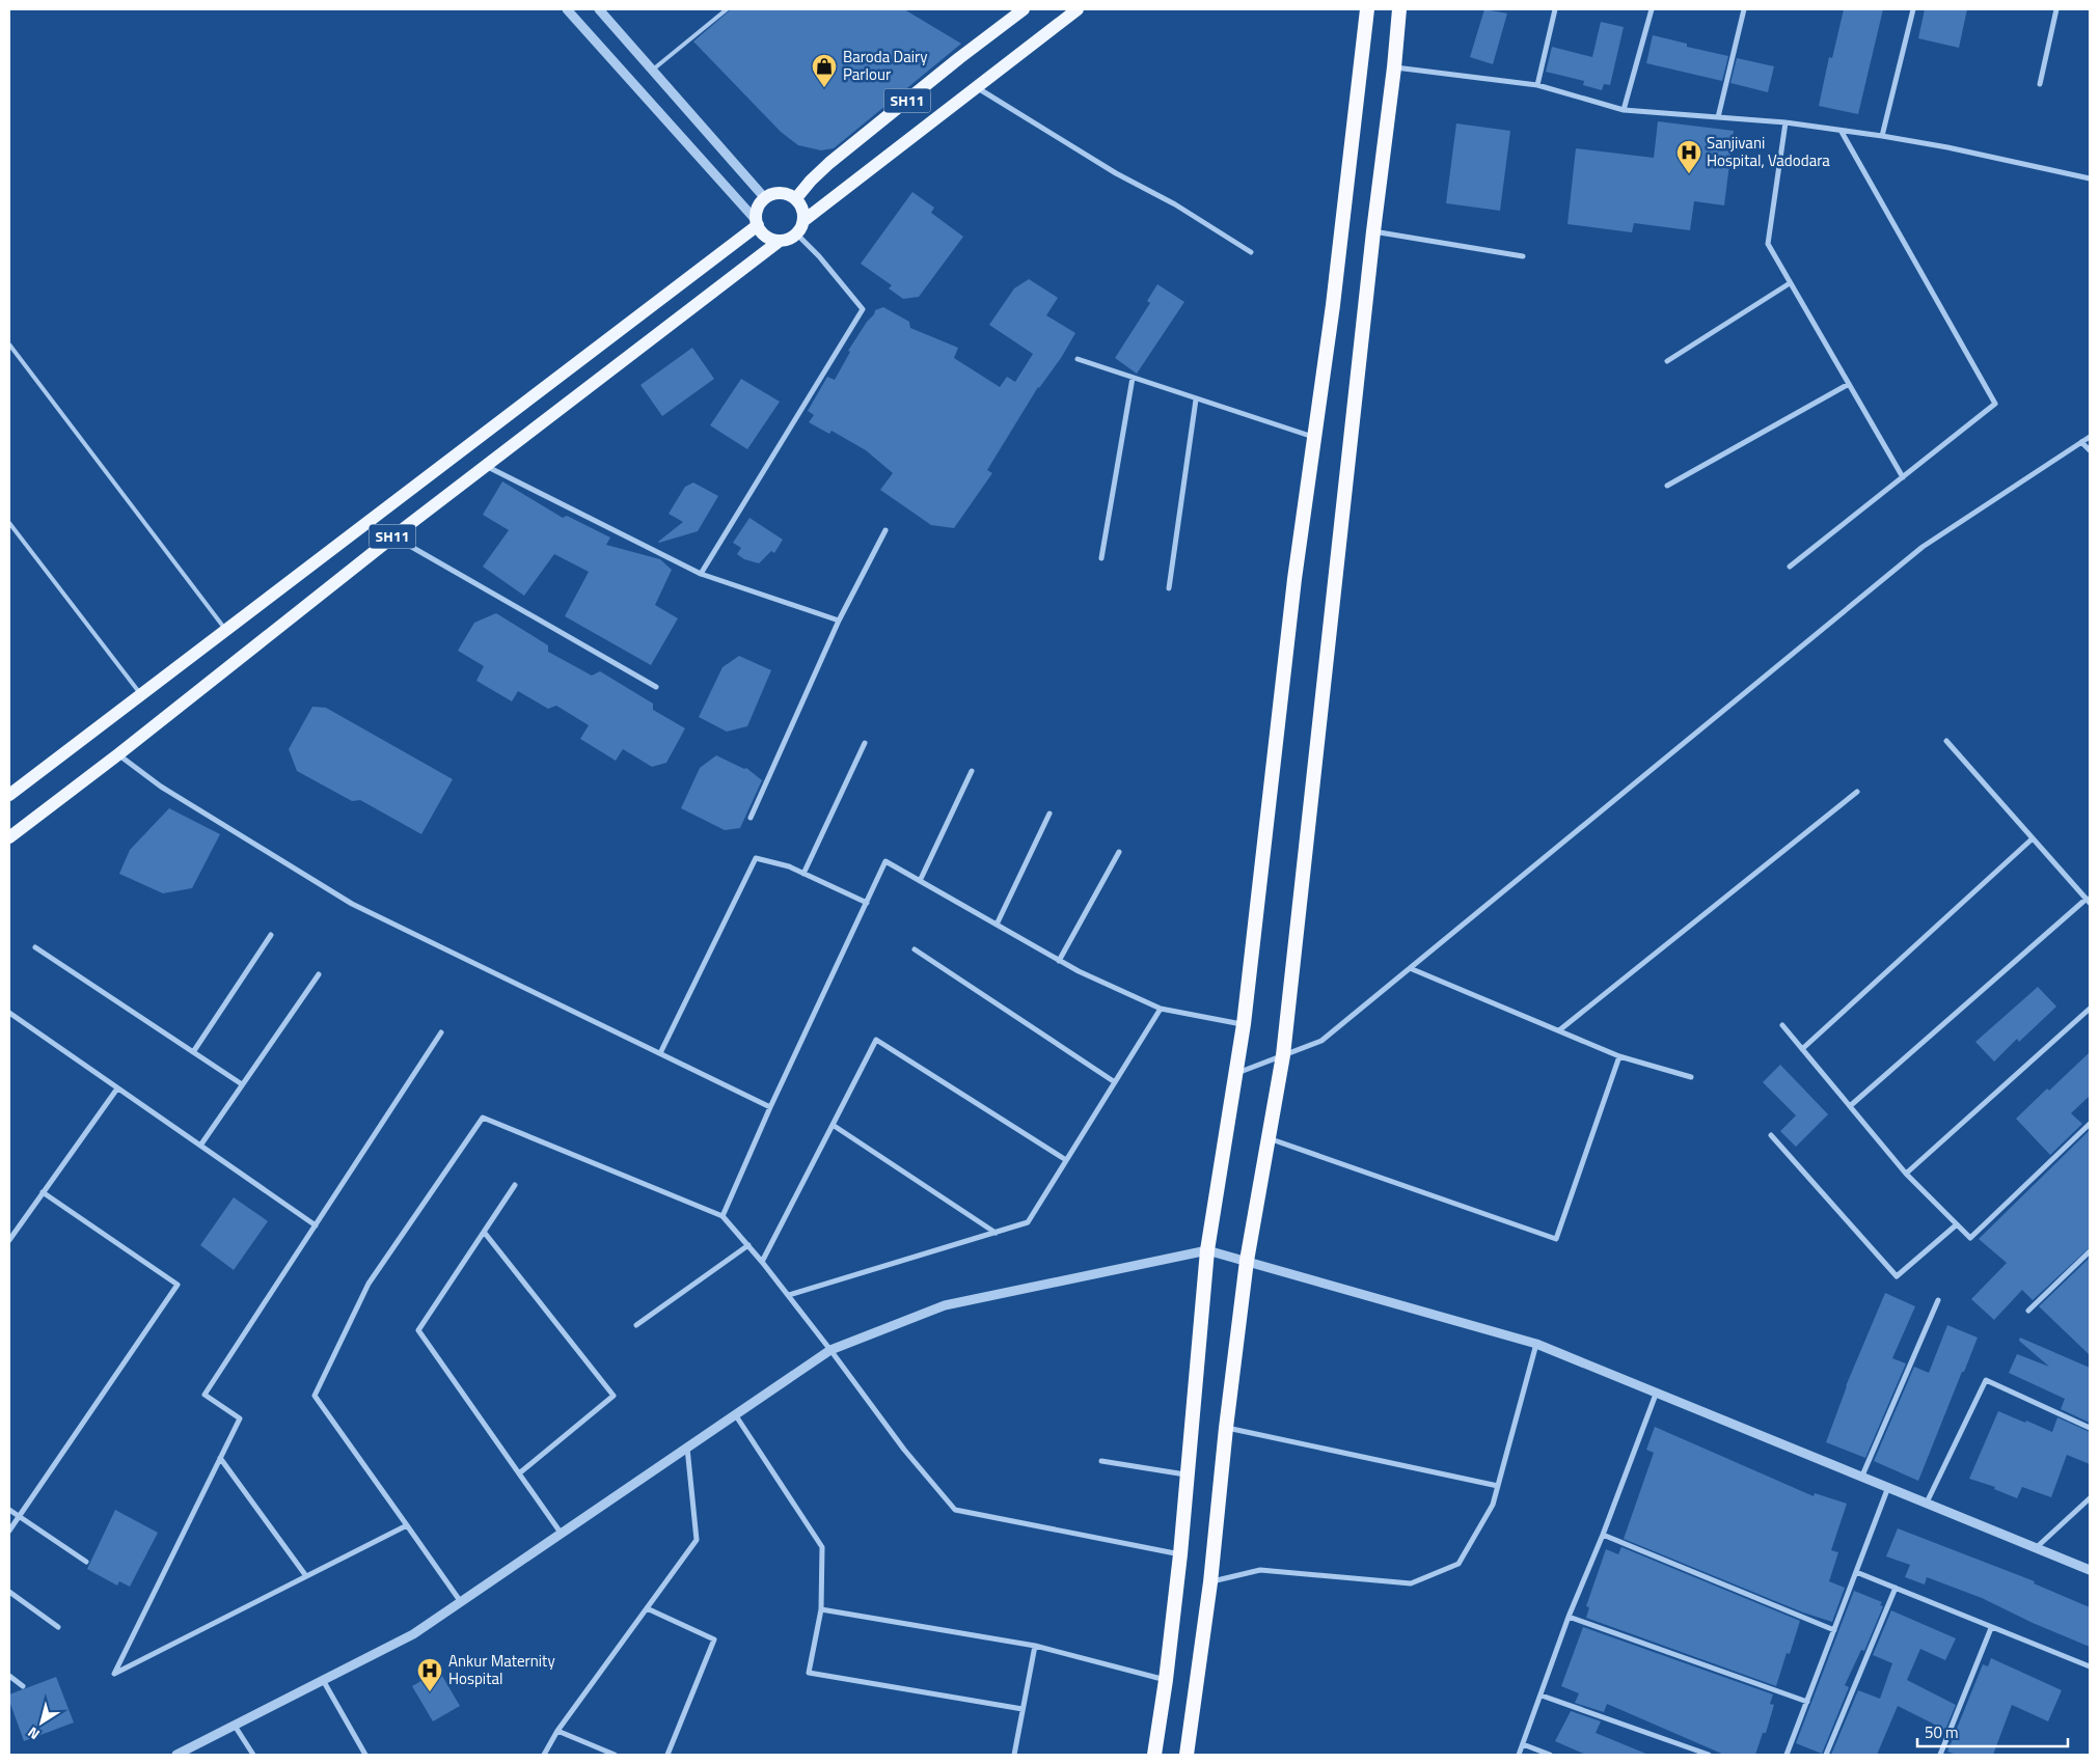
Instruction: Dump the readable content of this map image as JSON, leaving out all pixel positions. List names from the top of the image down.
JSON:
{
  "streets": {
    "main road": ["SH11"]
  },
  "places": {
    "shop": ["Baroda Dairy Parlour"],
    "hospital": ["Sanjivani Hospital, Vadodara", "Ankur Maternity Hospital"]
  },
  "scale_bar": "50 m",
  "north": "bottom left"
}
